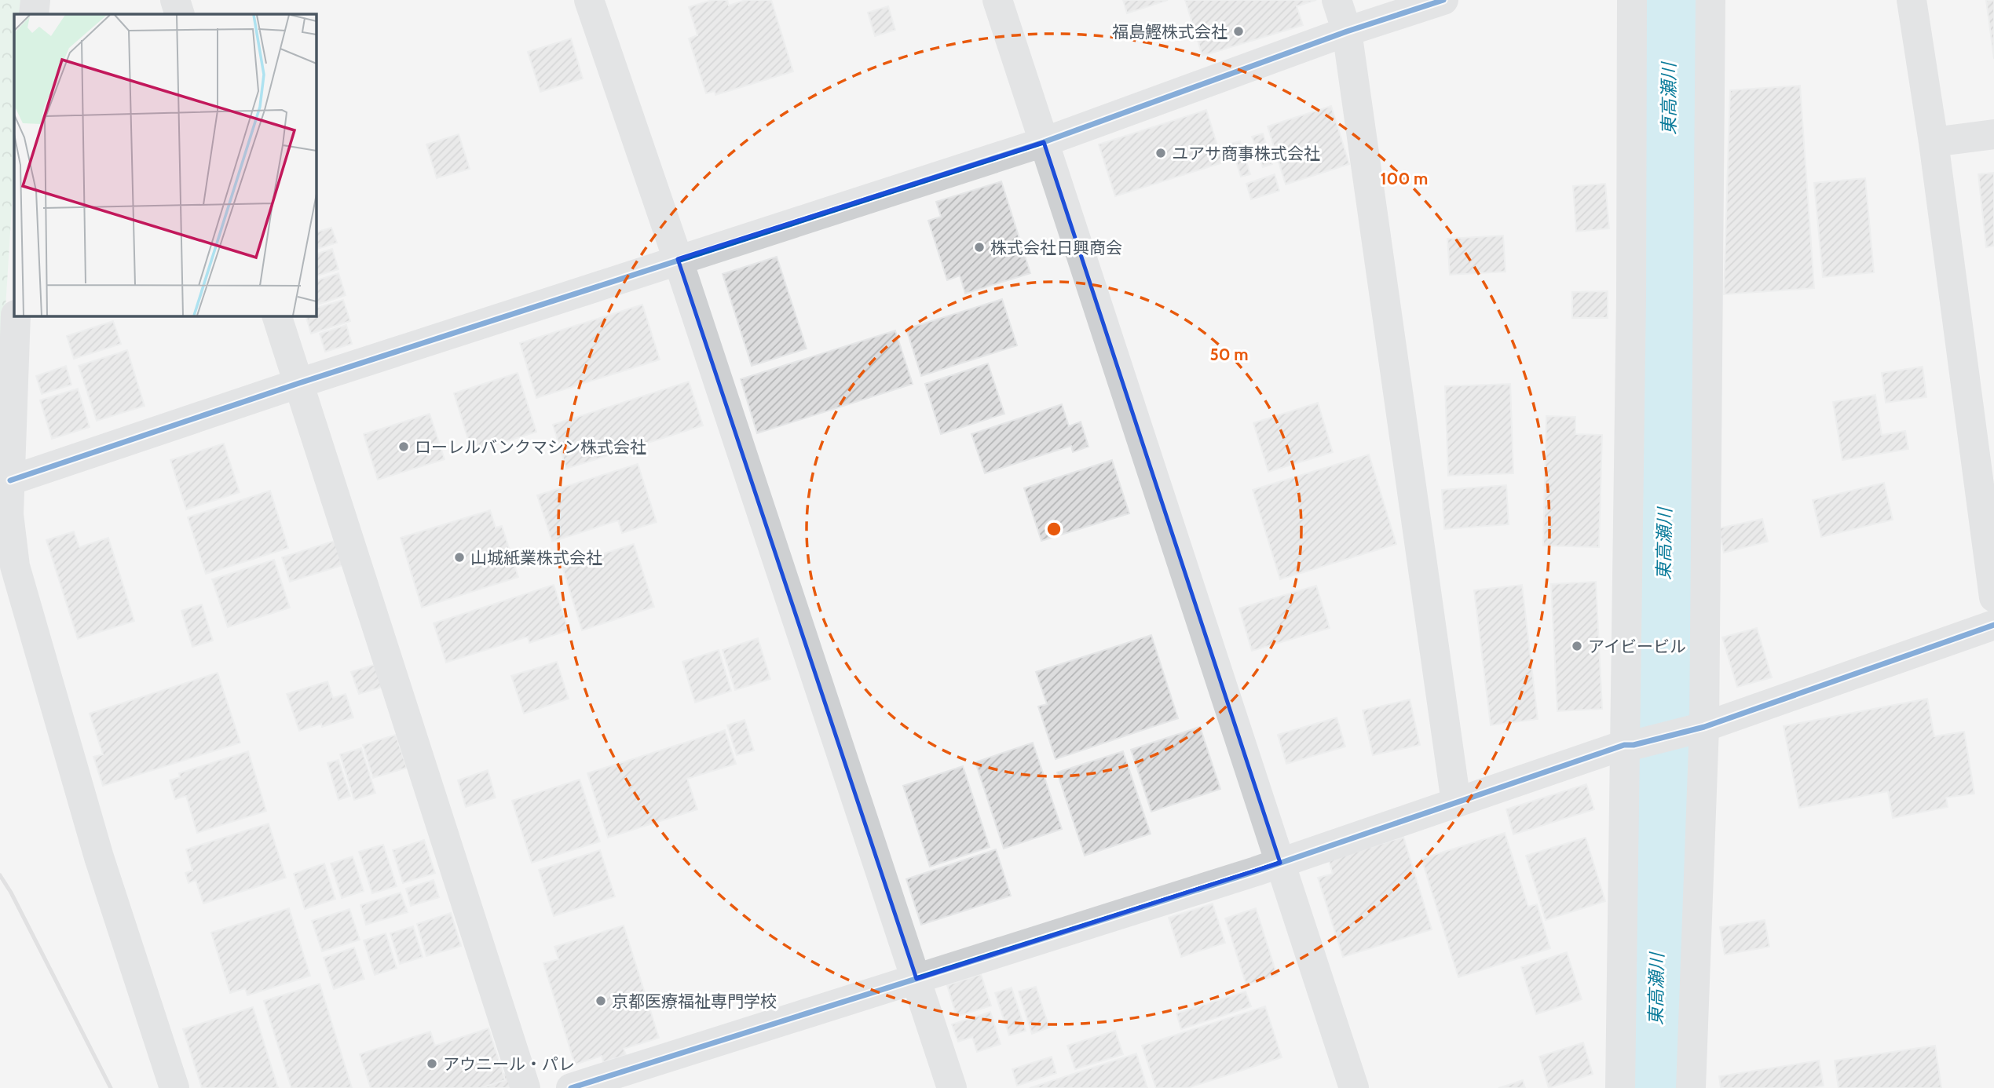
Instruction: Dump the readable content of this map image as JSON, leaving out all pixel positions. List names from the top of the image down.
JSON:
{
  "water": ["東高瀬川"],
  "places": [
    "福島鰹株式会社",
    "ユアサ商事株式会社",
    "株式会社日興商会",
    "ローレルバンクマシン株式会社",
    "山城紙業株式会社",
    "アイビービル",
    "京都医療福祉専門学校",
    "アウニール・パレ"
  ],
  "rings": ["100 m", "50 m"]
}
